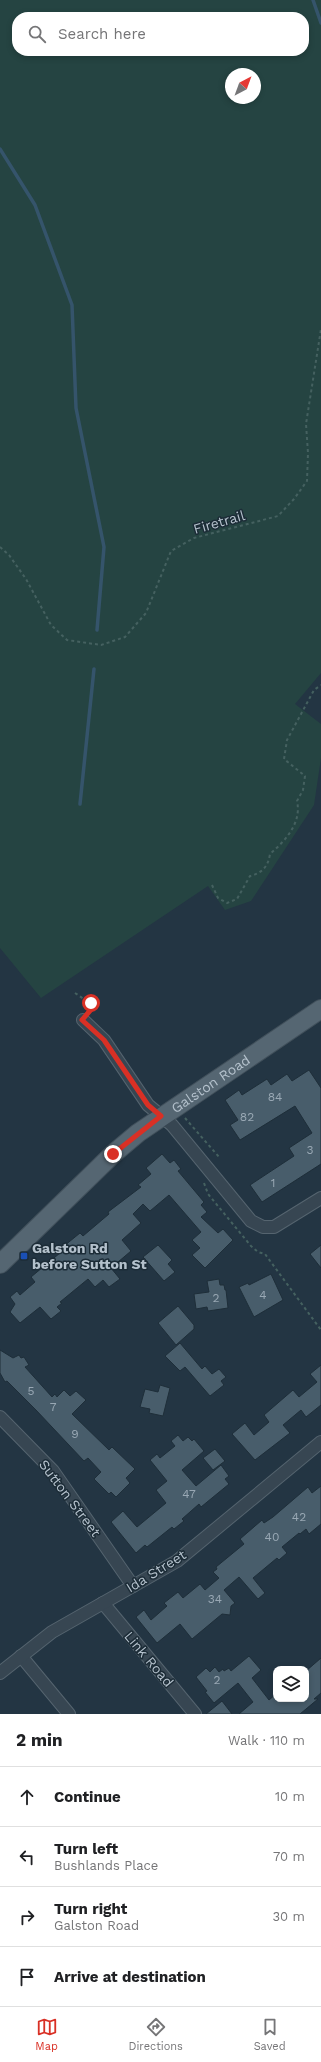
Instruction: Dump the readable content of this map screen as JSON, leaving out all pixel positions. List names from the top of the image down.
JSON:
{
  "streets": {
    "main road": ["Galston Road"],
    "street": ["Sutton Street", "Ida Street", "Link Road"],
    "path": ["Firetrail"]
  },
  "crossings": [
    ["Sutton Street", "Ida Street"],
    ["Ida Street", "Link Road"]
  ],
  "places": {
    "transit": ["Galston Rd before Sutton St"]
  },
  "house_numbers": [
    "84",
    "82",
    "3",
    "1",
    "4",
    "2",
    "5",
    "7",
    "9",
    "47",
    "42",
    "40",
    "34",
    "2"
  ],
  "north": "top right",
  "page": {
    "search": "Search here",
    "heading": ["2 min", "Walk · 110 m"],
    "list": [
      ["Continue", "10 m"],
      ["Turn left", "Bushlands Place", "70 m"],
      ["Turn right", "Galston Road", "30 m"],
      "Arrive at destination"
    ],
    "nav": ["Map", "Directions", "Saved"]
  }
}
